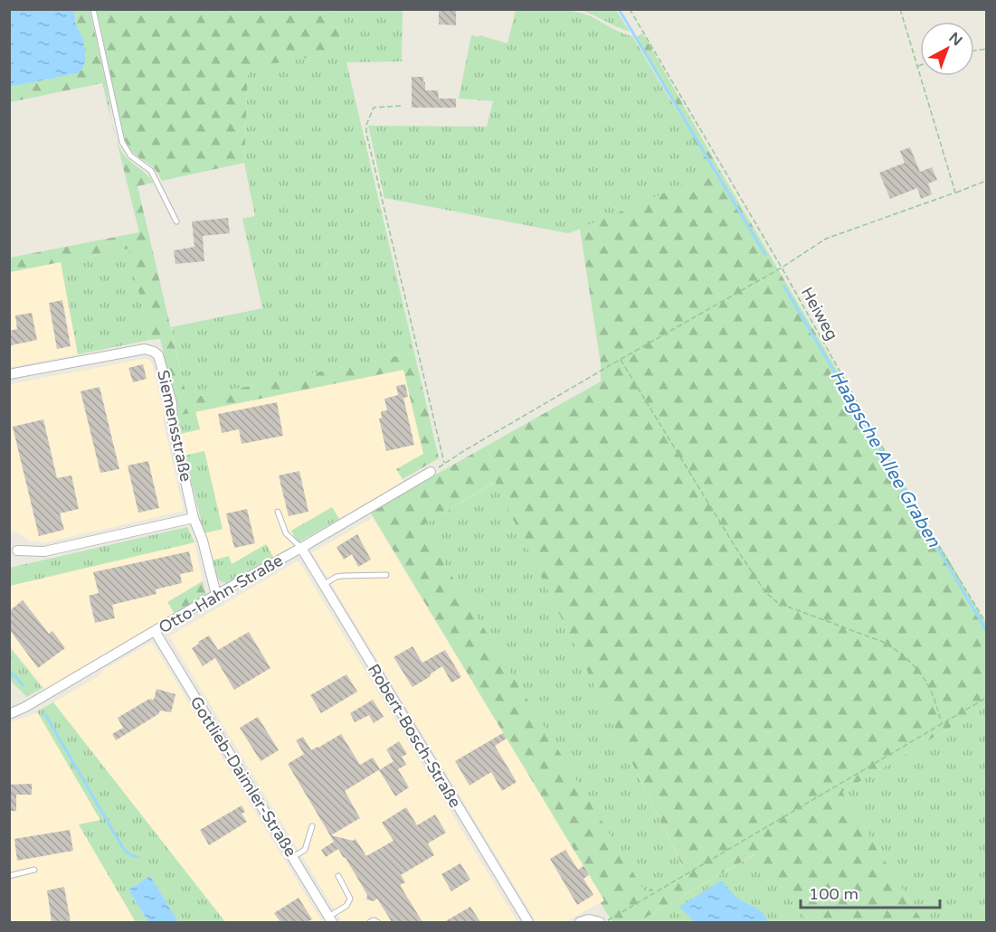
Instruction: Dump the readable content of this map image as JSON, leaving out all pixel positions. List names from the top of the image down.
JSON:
{
  "streets": {
    "street": [
      "Siemensstraße",
      "Otto-Hahn-Straße",
      "Robert-Bosch-Straße",
      "Gottlieb-Daimler-Straße"
    ],
    "path": ["Heiweg"]
  },
  "crossings": [
    ["Siemensstraße", "Otto-Hahn-Straße"],
    ["Otto-Hahn-Straße", "Robert-Bosch-Straße"],
    ["Otto-Hahn-Straße", "Gottlieb-Daimler-Straße"]
  ],
  "water": ["Haagsche Allee Graben"],
  "scale_bar": "100 m",
  "north": "top right"
}
